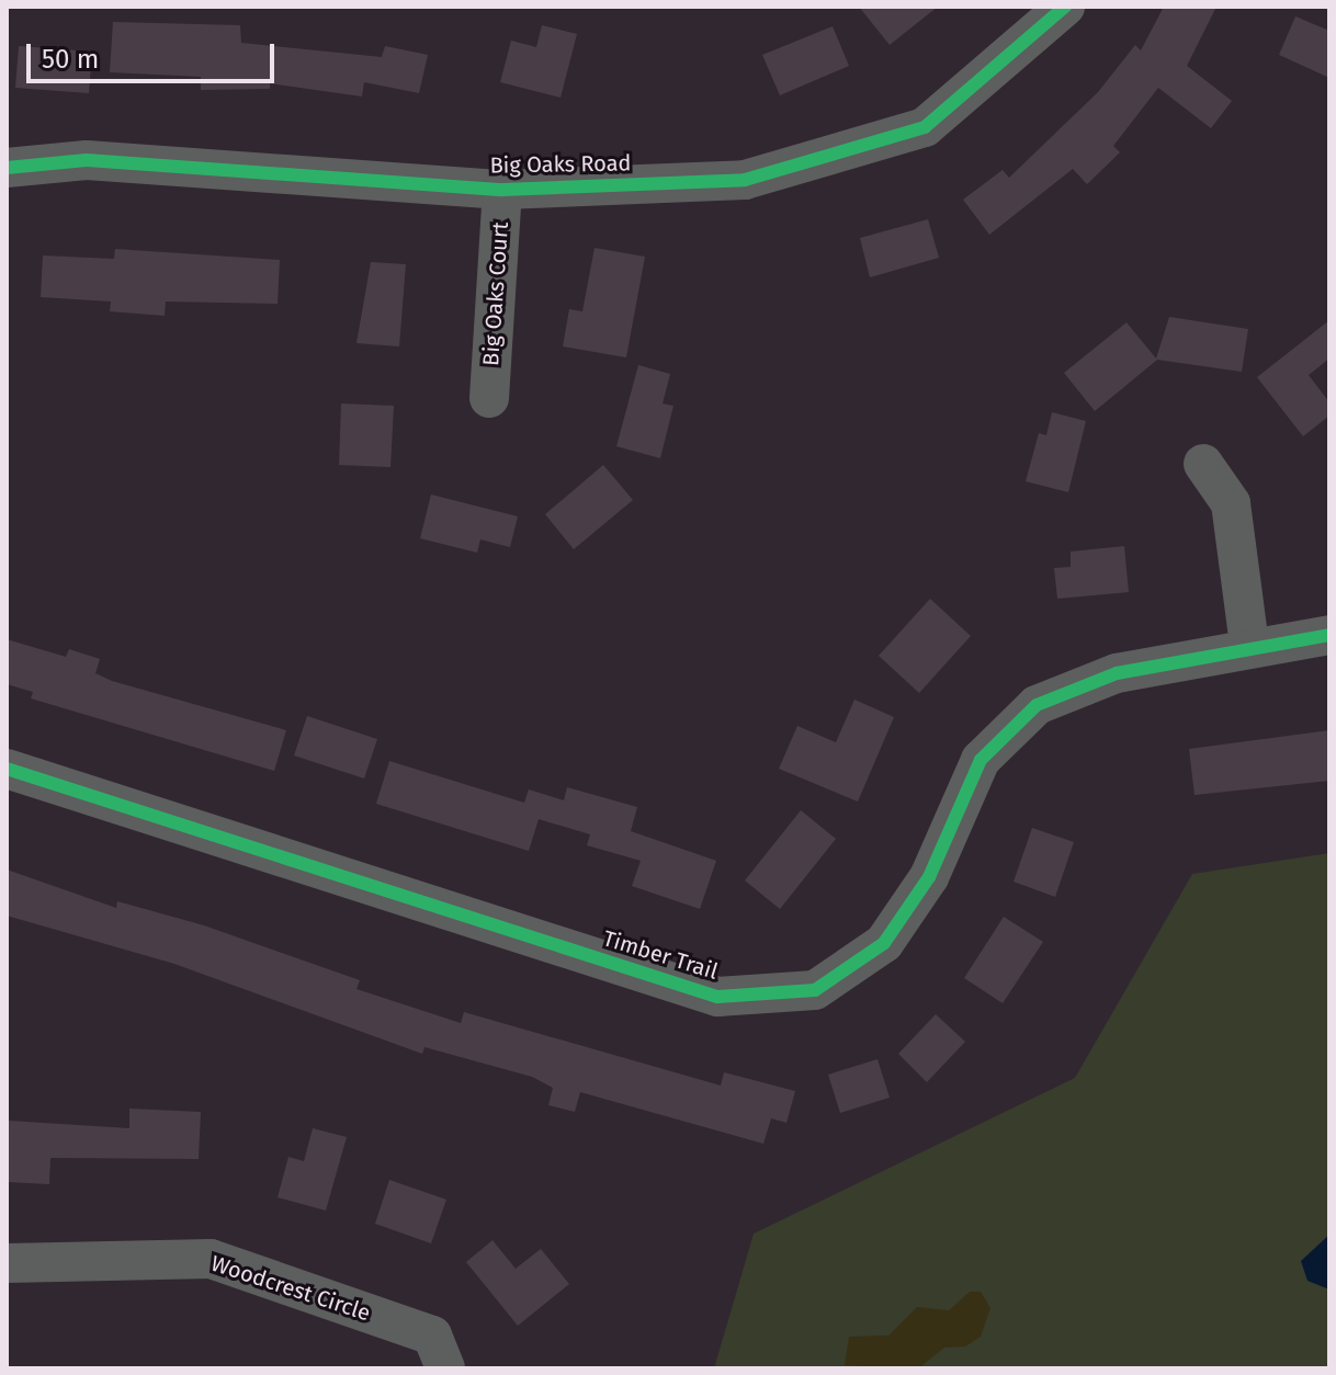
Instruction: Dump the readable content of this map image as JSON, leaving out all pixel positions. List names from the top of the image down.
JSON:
{
  "streets": {
    "street": [
      "Big Oaks Road",
      "Big Oaks Court",
      "Timber Trail",
      "Woodcrest Circle"
    ]
  },
  "crossings": [
    ["Big Oaks Road", "Big Oaks Court"]
  ],
  "scale_bar": "50 m"
}
